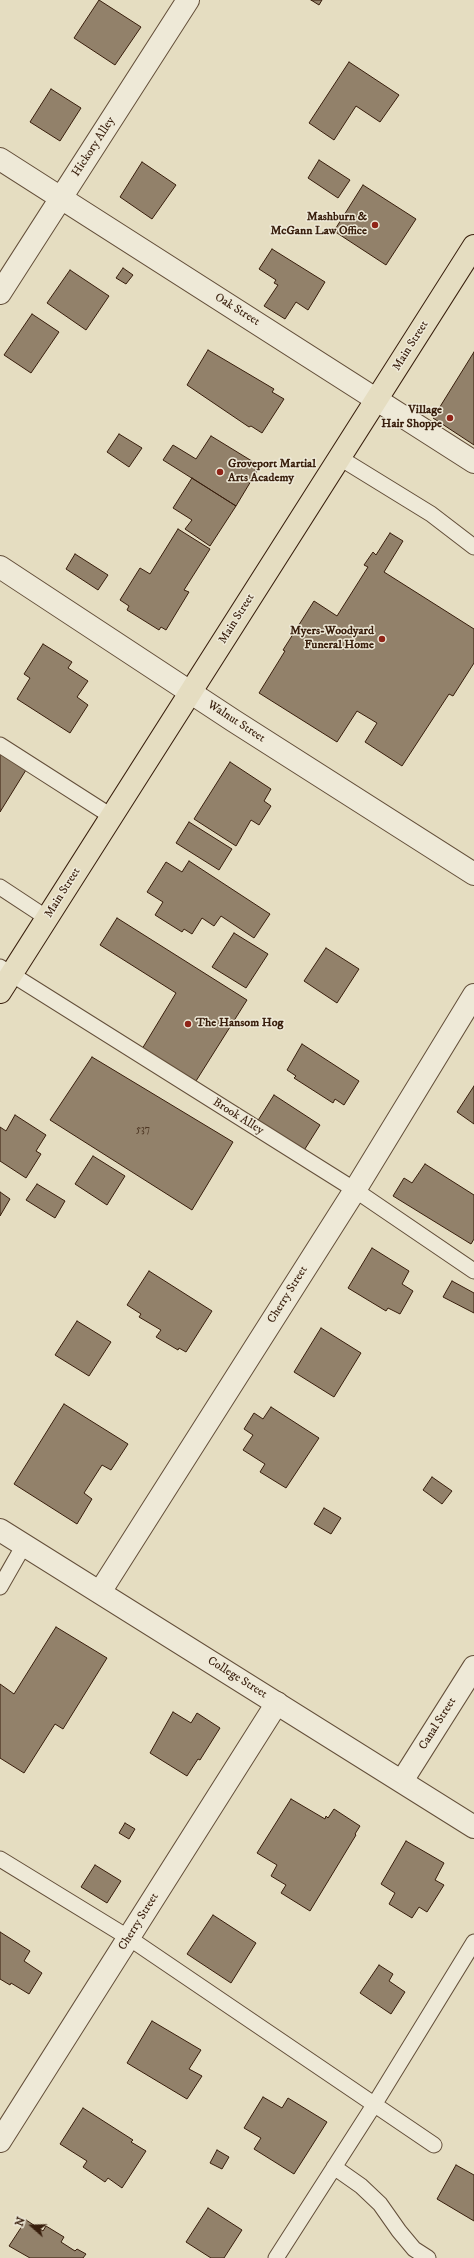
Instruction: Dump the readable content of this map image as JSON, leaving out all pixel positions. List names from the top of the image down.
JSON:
{
  "streets": {
    "main road": ["Main Street"],
    "street": [
      "Hickory Alley",
      "Oak Street",
      "Walnut Street",
      "Cherry Street",
      "College Street",
      "Canal Street"
    ],
    "lane": ["Brook Alley"]
  },
  "crossings": [
    ["Hickory Alley", "Oak Street"],
    ["Oak Street", "Main Street"],
    ["Main Street", "Walnut Street"],
    ["Main Street", "Brook Alley"],
    ["Brook Alley", "Cherry Street"],
    ["Cherry Street", "College Street"],
    ["College Street", "Canal Street"]
  ],
  "places": [
    "Mashburn & McGann Law Office",
    "Village Hair Shoppe",
    "Groveport Martial Arts Academy",
    "Myers-Woodyard Funeral Home",
    "The Hansom Hog"
  ],
  "house_numbers": ["537"],
  "north": "left"
}
